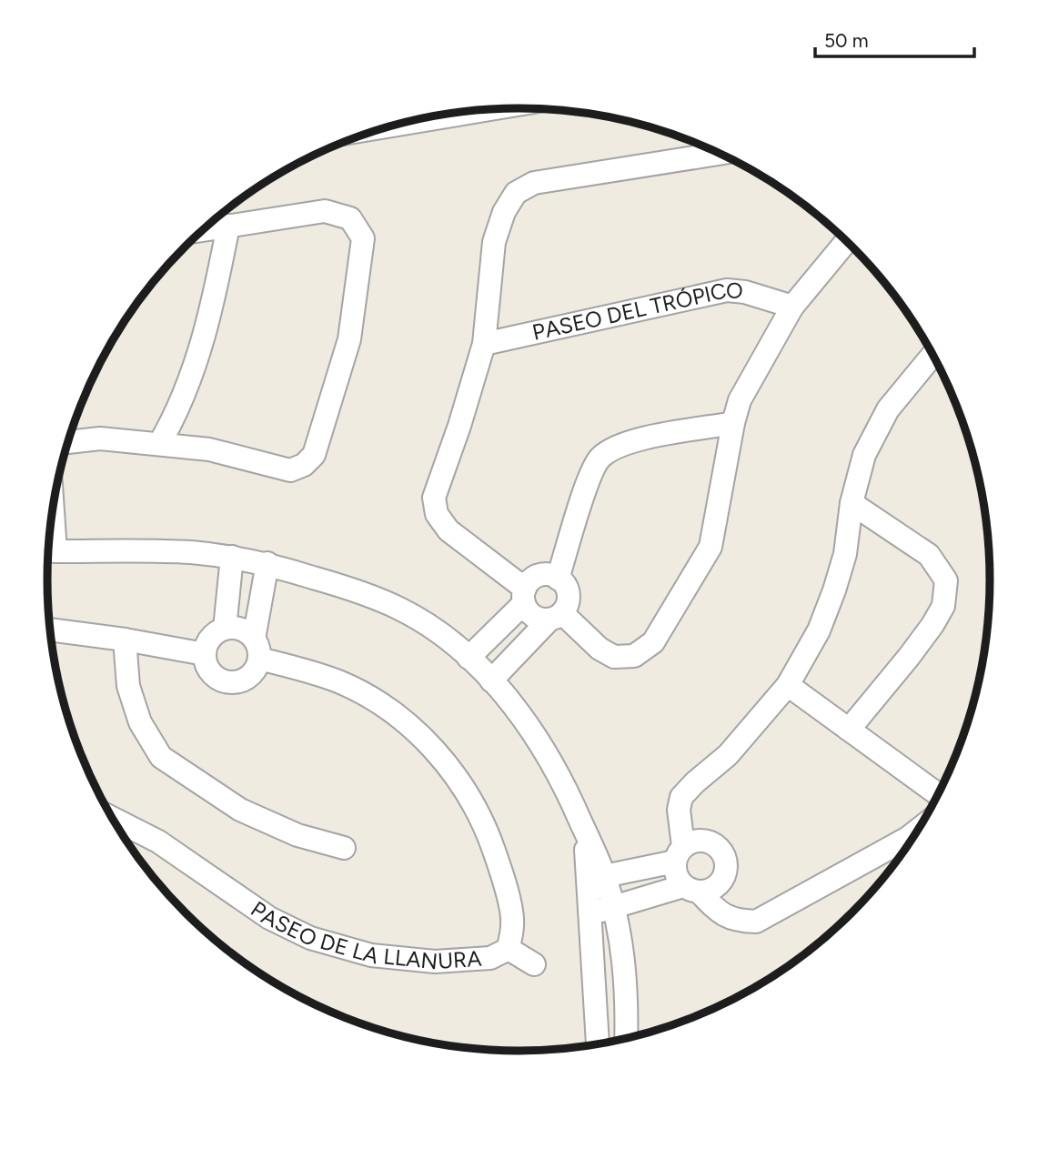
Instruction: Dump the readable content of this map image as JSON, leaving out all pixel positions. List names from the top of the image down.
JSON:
{
  "streets": {
    "street": ["PASEO DEL TRÓPICO", "PASEO DE LA LLANURA"]
  },
  "scale_bar": "50 m"
}
